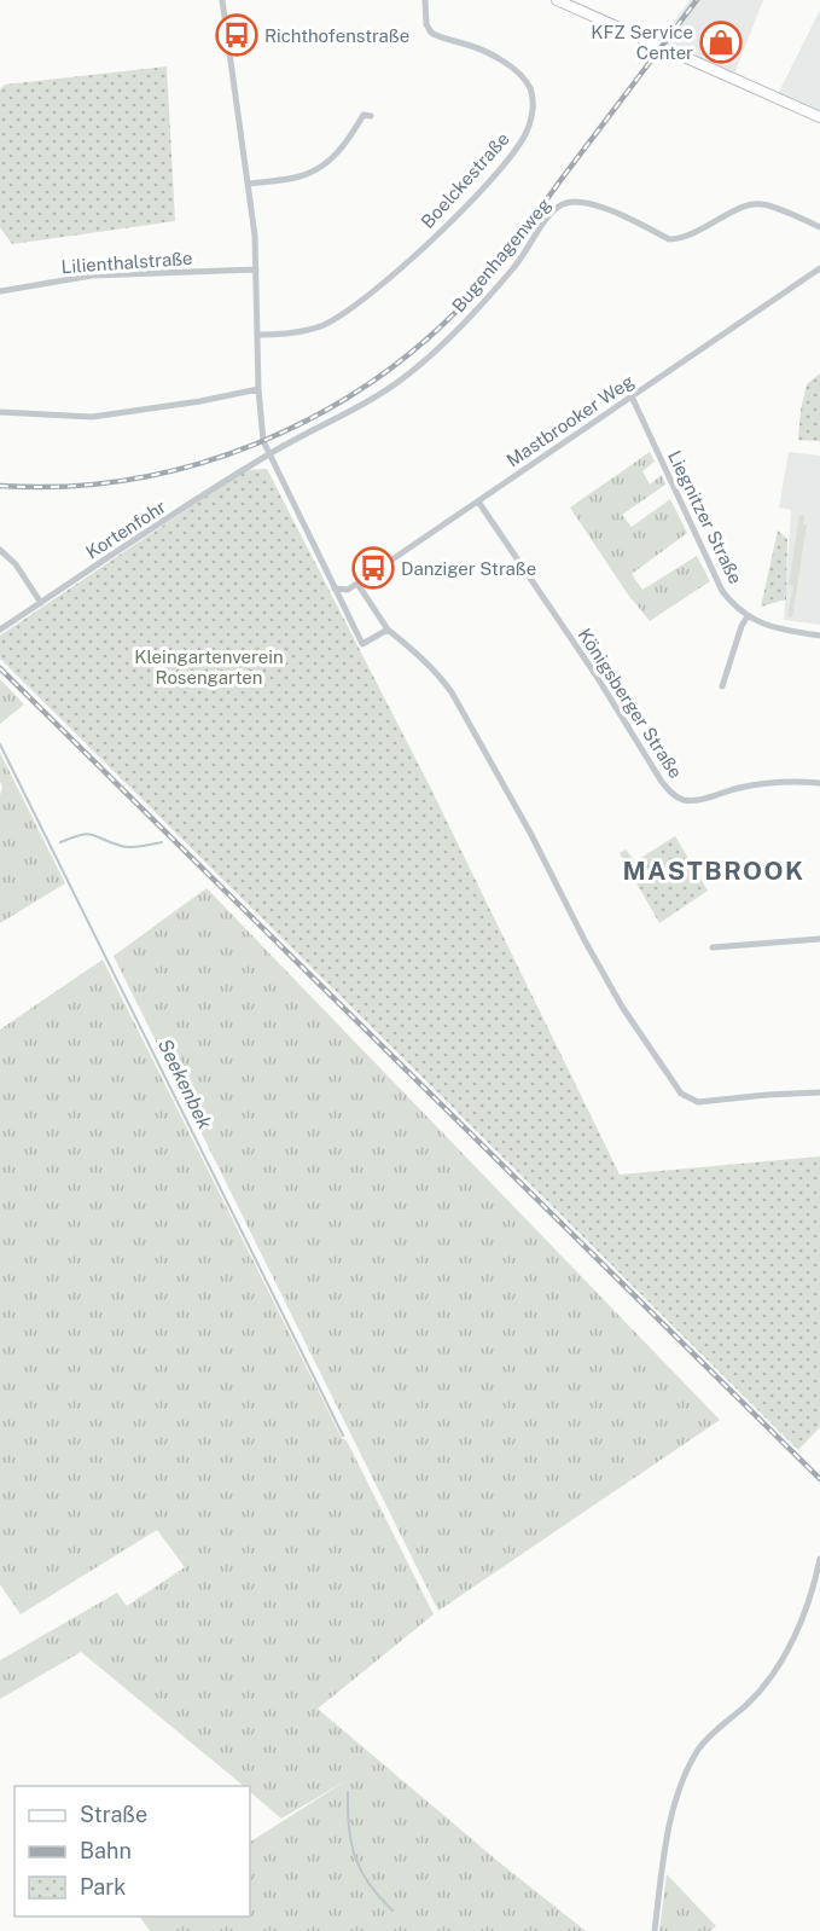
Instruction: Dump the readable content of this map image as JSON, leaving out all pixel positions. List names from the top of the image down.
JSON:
{
  "streets": {
    "street": [
      "Boelckestraße",
      "Bugenhagenweg",
      "Lilienthalstraße",
      "Mastbrooker Weg",
      "Liegnitzer Straße",
      "Kortenfohr",
      "Königsberger Straße"
    ]
  },
  "crossings": [
    ["Bugenhagenweg", "Kortenfohr"],
    ["Mastbrooker Weg", "Liegnitzer Straße"],
    ["Mastbrooker Weg", "Königsberger Straße"]
  ],
  "districts": ["MASTBROOK"],
  "water": ["Seekenbek"],
  "parks": ["Kleingartenverein Rosengarten"],
  "places": {
    "bus stop": ["Richthofenstraße", "Danziger Straße"],
    "shop": ["KFZ Service Center"]
  },
  "legend": ["Straße", "Bahn", "Park"]
}
